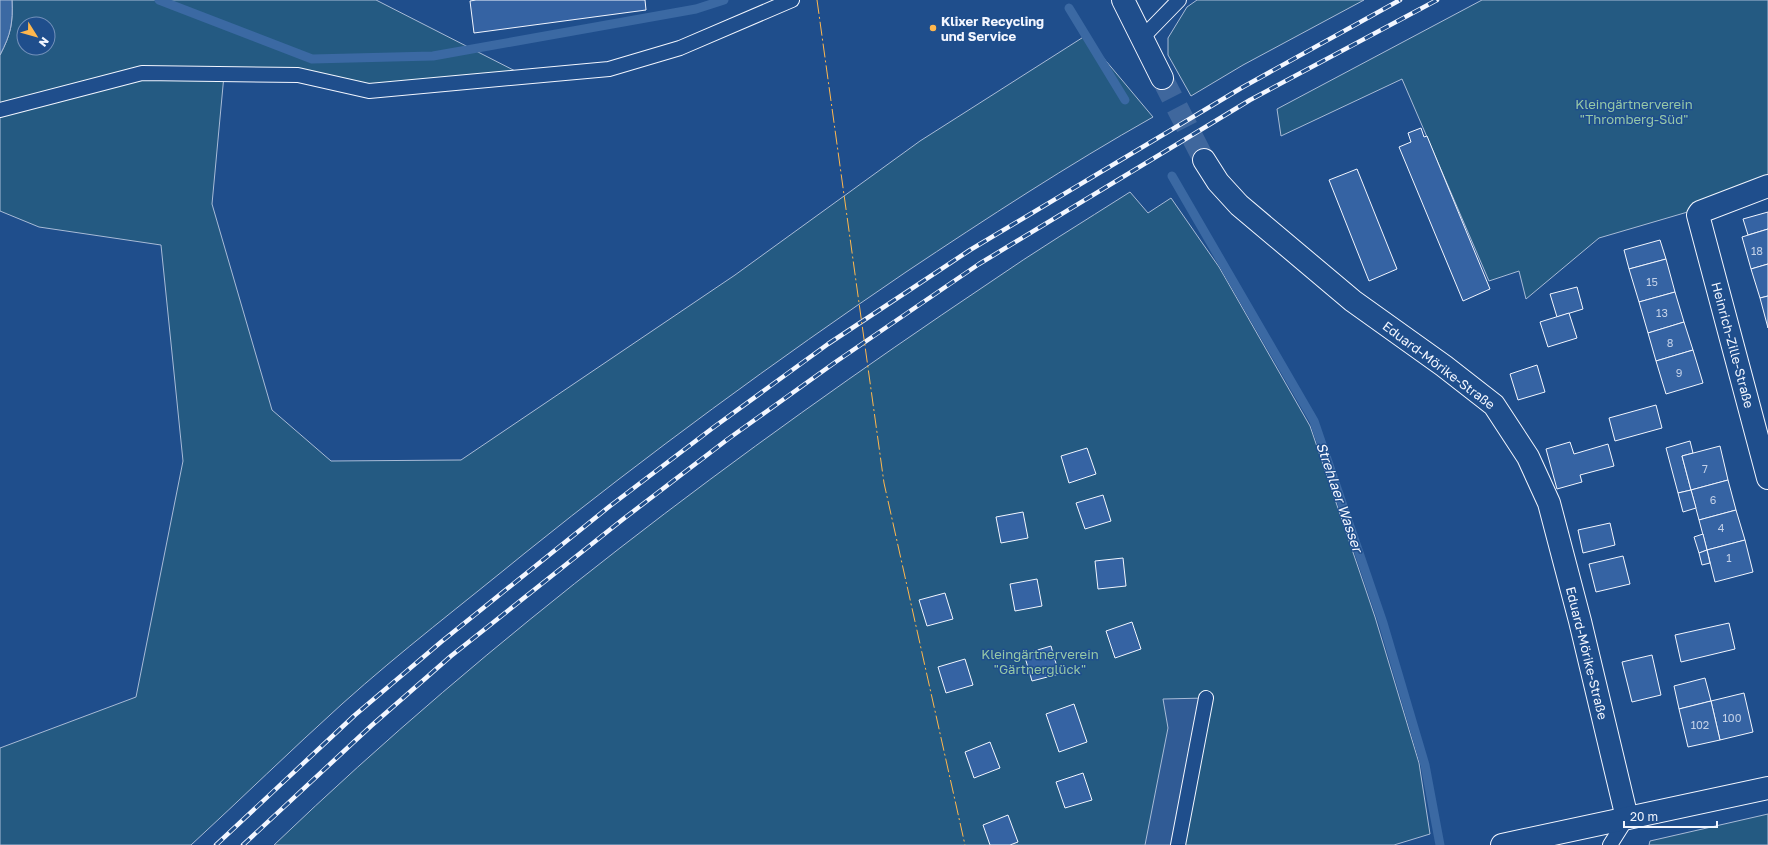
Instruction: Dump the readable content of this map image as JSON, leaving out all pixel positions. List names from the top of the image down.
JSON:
{
  "streets": {
    "street": ["Heinrich-Zille-Straße", "Eduard-Mörike-Straße"]
  },
  "water": ["Strehlaer Wasser"],
  "parks": ["Kleingärtnerverein \"Thromberg-Süd\"", "Kleingärtnerverein \"Gärtnerglück\""],
  "places": ["Klixer Recycling und Service"],
  "house_numbers": [
    "18",
    "15",
    "13",
    "8",
    "9",
    "7",
    "6",
    "4",
    "1",
    "100",
    "102"
  ],
  "scale_bar": "20 m",
  "north": "bottom right"
}
